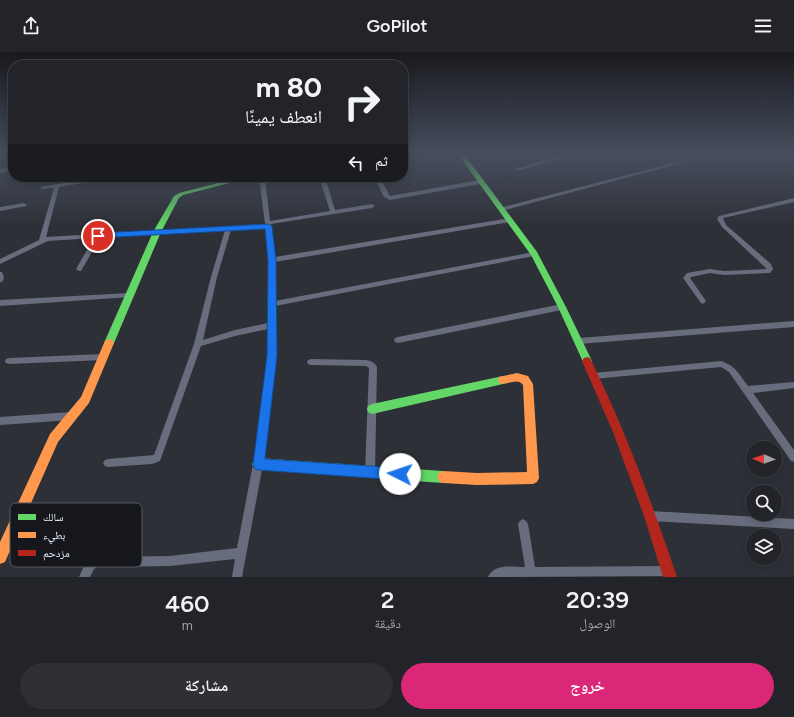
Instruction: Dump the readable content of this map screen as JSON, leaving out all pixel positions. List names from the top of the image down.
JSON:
{
  "legend": ["سالك", "بطيء", "مزدحم"],
  "north": "left",
  "page": {
    "header": "GoPilot",
    "turn": ["80 m", "انعطف يمينًا"],
    "then": "ثم",
    "eta": [
      "20:39",
      "الوصول",
      "2",
      "دقيقة",
      "460",
      "m"
    ],
    "buttons": ["خروج", "مشاركة"]
  }
}
